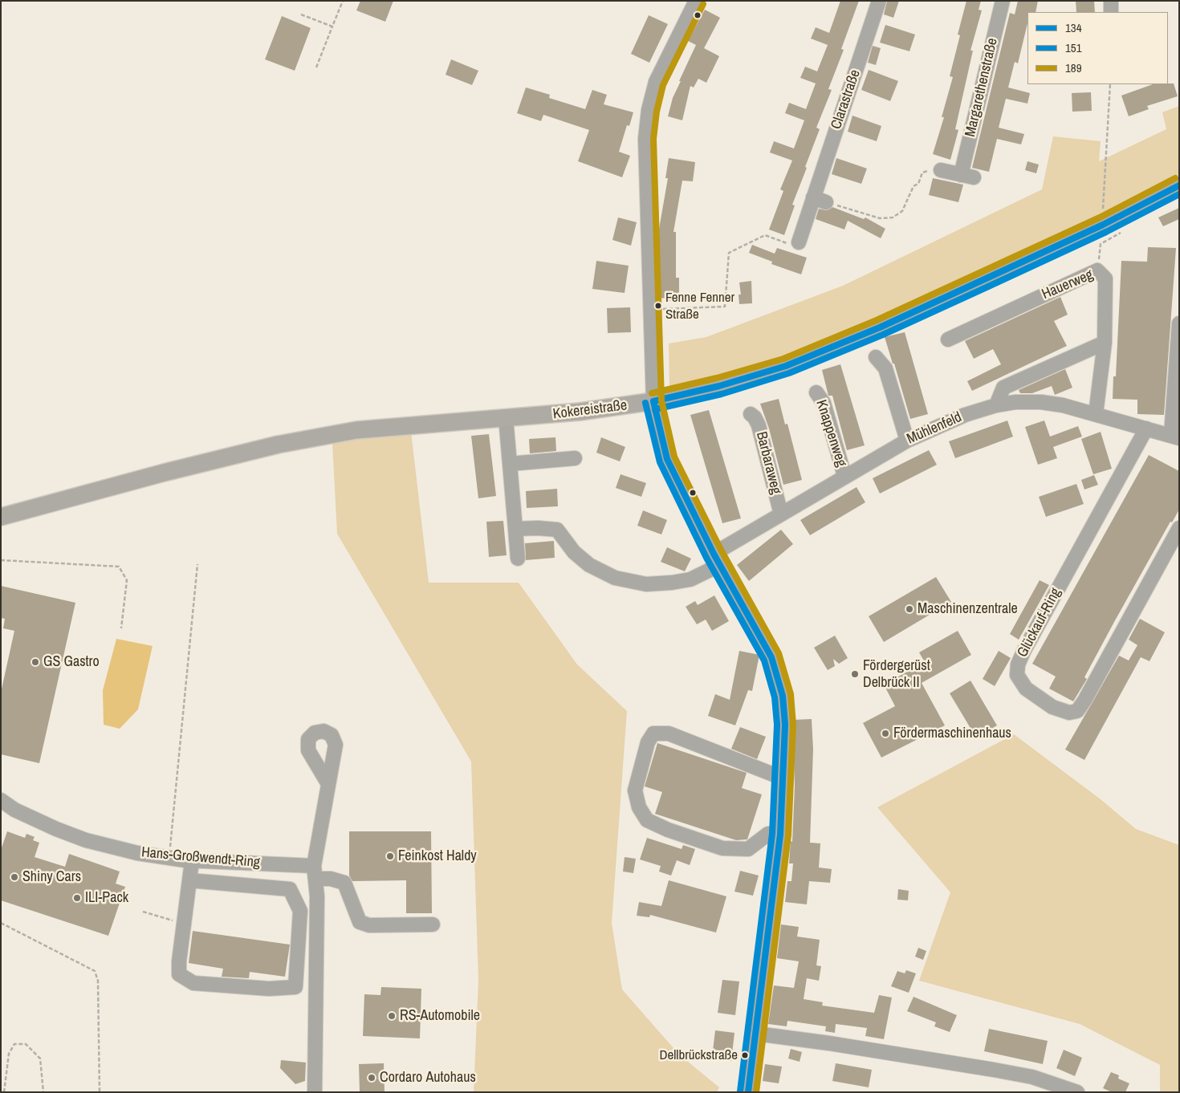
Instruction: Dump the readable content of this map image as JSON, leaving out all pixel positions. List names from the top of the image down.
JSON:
{
  "streets": {
    "main road": ["Kokereistraße"],
    "street": [
      "Margarethenstraße",
      "Clarastraße",
      "Hauerweg",
      "Mühlenfeld",
      "Knappenweg",
      "Barbaraweg",
      "Glückauf-Ring",
      "Hans-Großwendt-Ring"
    ]
  },
  "crossings": [
    ["Hauerweg", "Mühlenfeld"],
    ["Mühlenfeld", "Knappenweg"],
    ["Mühlenfeld", "Barbaraweg"],
    ["Mühlenfeld", "Glückauf-Ring"]
  ],
  "places": [
    "Fenne Fenner Straße",
    "Maschinenzentrale",
    "GS Gastro",
    "Fördergerüst Delbrück II",
    "Fördermaschinenhaus",
    "Feinkost Haldy",
    "Shiny Cars",
    "ILI-Pack",
    "RS-Automobile",
    "Dellbrückstraße",
    "Cordaro Autohaus"
  ],
  "lines": ["transit line 189", "transit line 134", "transit line 151"],
  "legend": ["134", "151", "189"]
}
